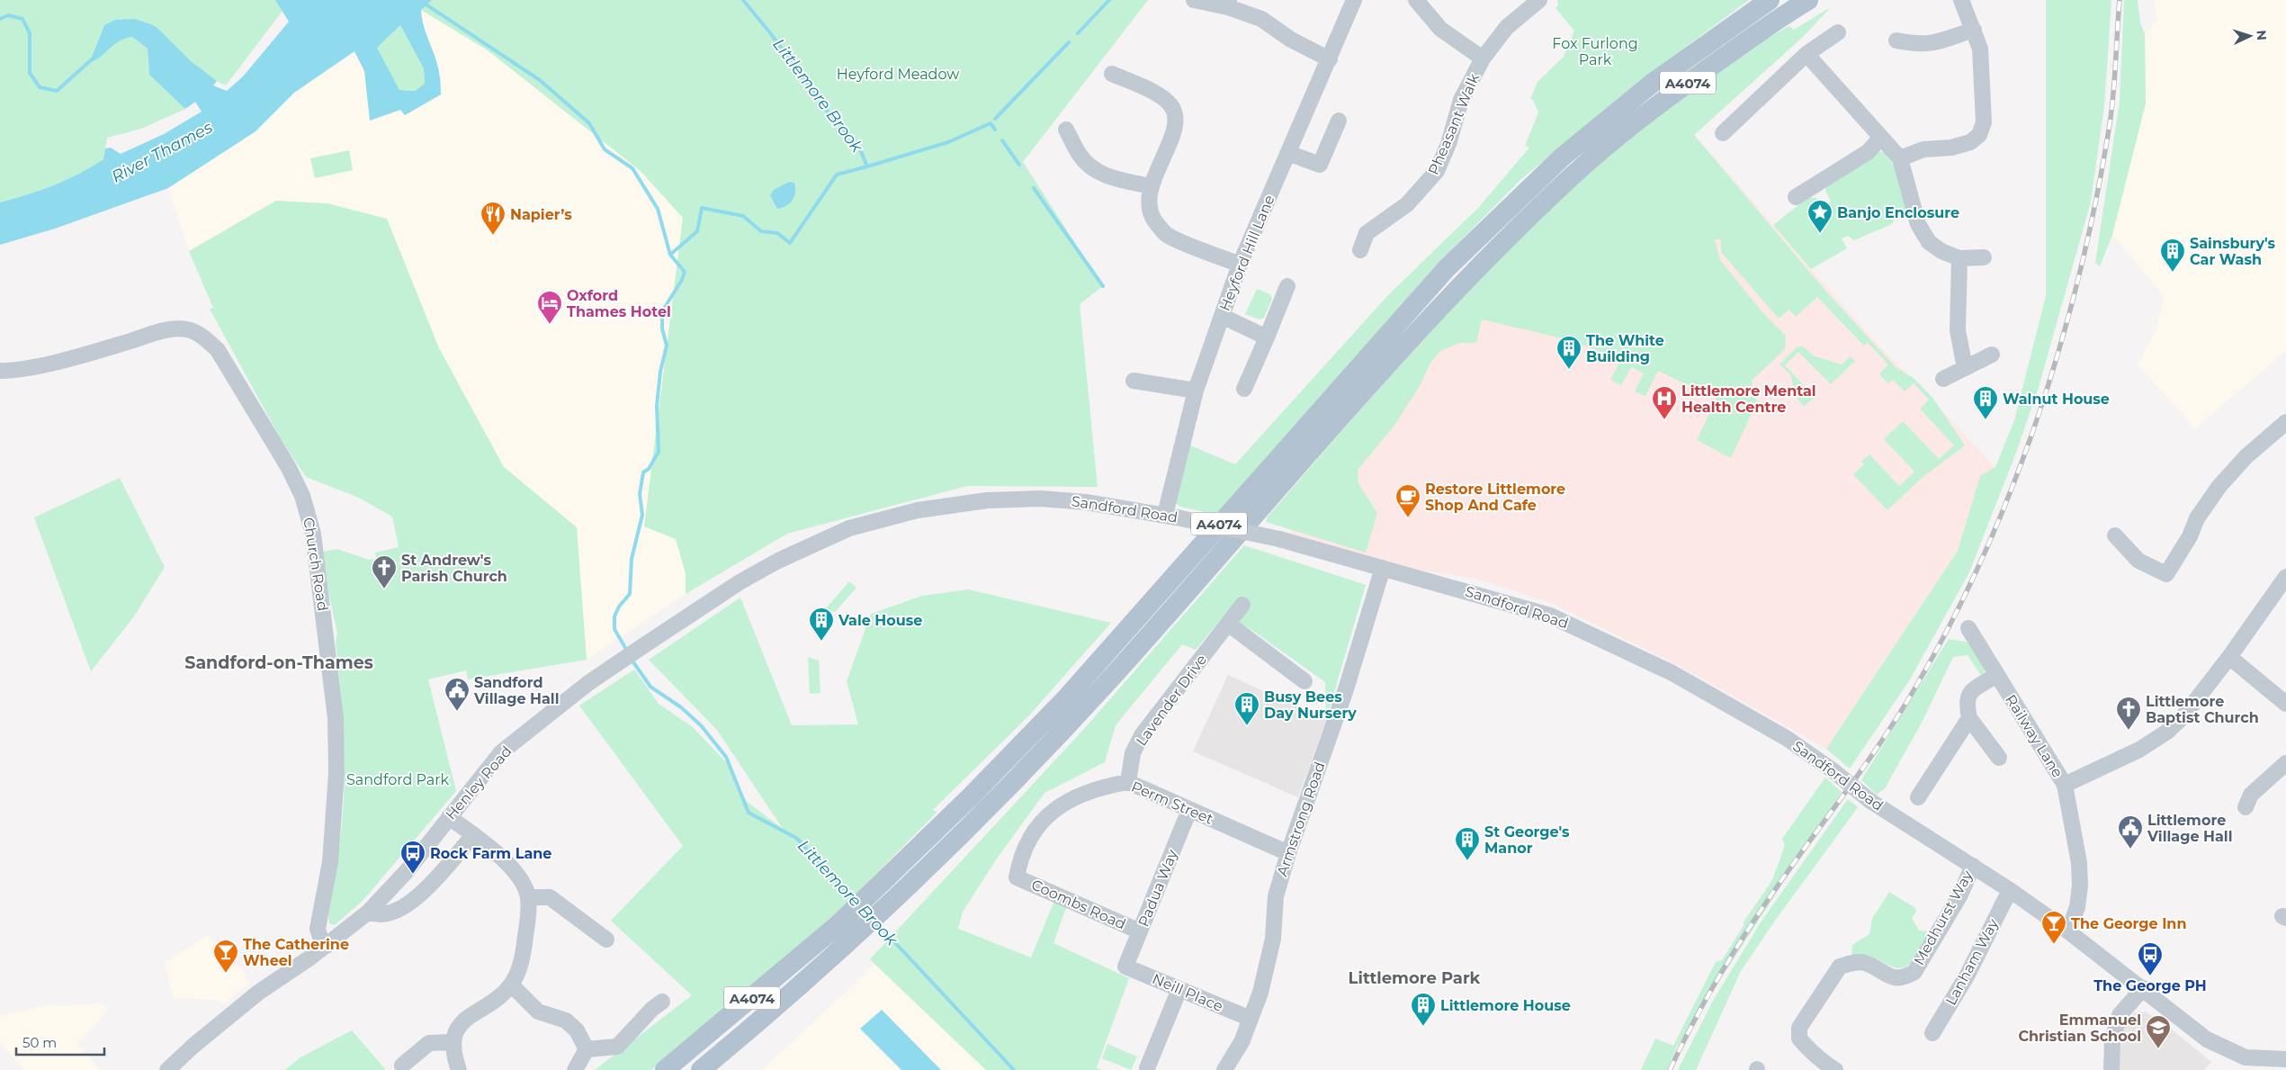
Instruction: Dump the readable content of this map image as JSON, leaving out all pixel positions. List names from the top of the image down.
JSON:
{
  "streets": {
    "main road": ["A4074"],
    "street": [
      "Pheasant Walk",
      "Heyford Hill Lane",
      "Sandford Road",
      "Church Road",
      "Lavender Drive",
      "Railway Lane",
      "Henley Road",
      "Perm Street",
      "Armstrong Road",
      "Padua Way",
      "Coombs Road",
      "Medhurst Way",
      "Lanham Way",
      "Neill Place"
    ]
  },
  "crossings": [
    ["Heyford Hill Lane", "Sandford Road"],
    ["Sandford Road", "Railway Lane"],
    ["Sandford Road", "Henley Road"],
    ["Sandford Road", "Armstrong Road"],
    ["Sandford Road", "Medhurst Way"],
    ["Sandford Road", "Lanham Way"],
    ["Church Road", "Henley Road"],
    ["Lavender Drive", "Perm Street"],
    ["Perm Street", "Armstrong Road"],
    ["Perm Street", "Padua Way"],
    ["Perm Street", "Coombs Road"],
    ["Armstrong Road", "Neill Place"],
    ["Padua Way", "Coombs Road"],
    ["Padua Way", "Neill Place"]
  ],
  "districts": ["Sandford-on-Thames", "Littlemore Park"],
  "water": ["Littlemore Brook", "River Thames"],
  "parks": ["Fox Furlong Park", "Heyford Meadow", "Sandford Park"],
  "places": {
    "place": ["Banjo Enclosure"],
    "restaurant": ["Napier’s"],
    "building": [
      "Sainsbury's Car Wash",
      "The White Building",
      "Walnut House",
      "Vale House",
      "Busy Bees Day Nursery",
      "St George's Manor",
      "Littlemore House"
    ],
    "hotel": ["Oxford Thames Hotel"],
    "hospital": ["Littlemore Mental Health Centre"],
    "cafe": ["Restore Littlemore Shop And Cafe"],
    "church": ["St Andrew's Parish Church", "Littlemore Baptist Church"],
    "public building": ["Sandford Village Hall", "Littlemore Village Hall"],
    "bus stop": ["Rock Farm Lane", "The George PH"],
    "bar": ["The George Inn", "The Catherine Wheel"],
    "school or university": ["Emmanuel Christian School"]
  },
  "scale_bar": "50 m",
  "north": "right"
}
